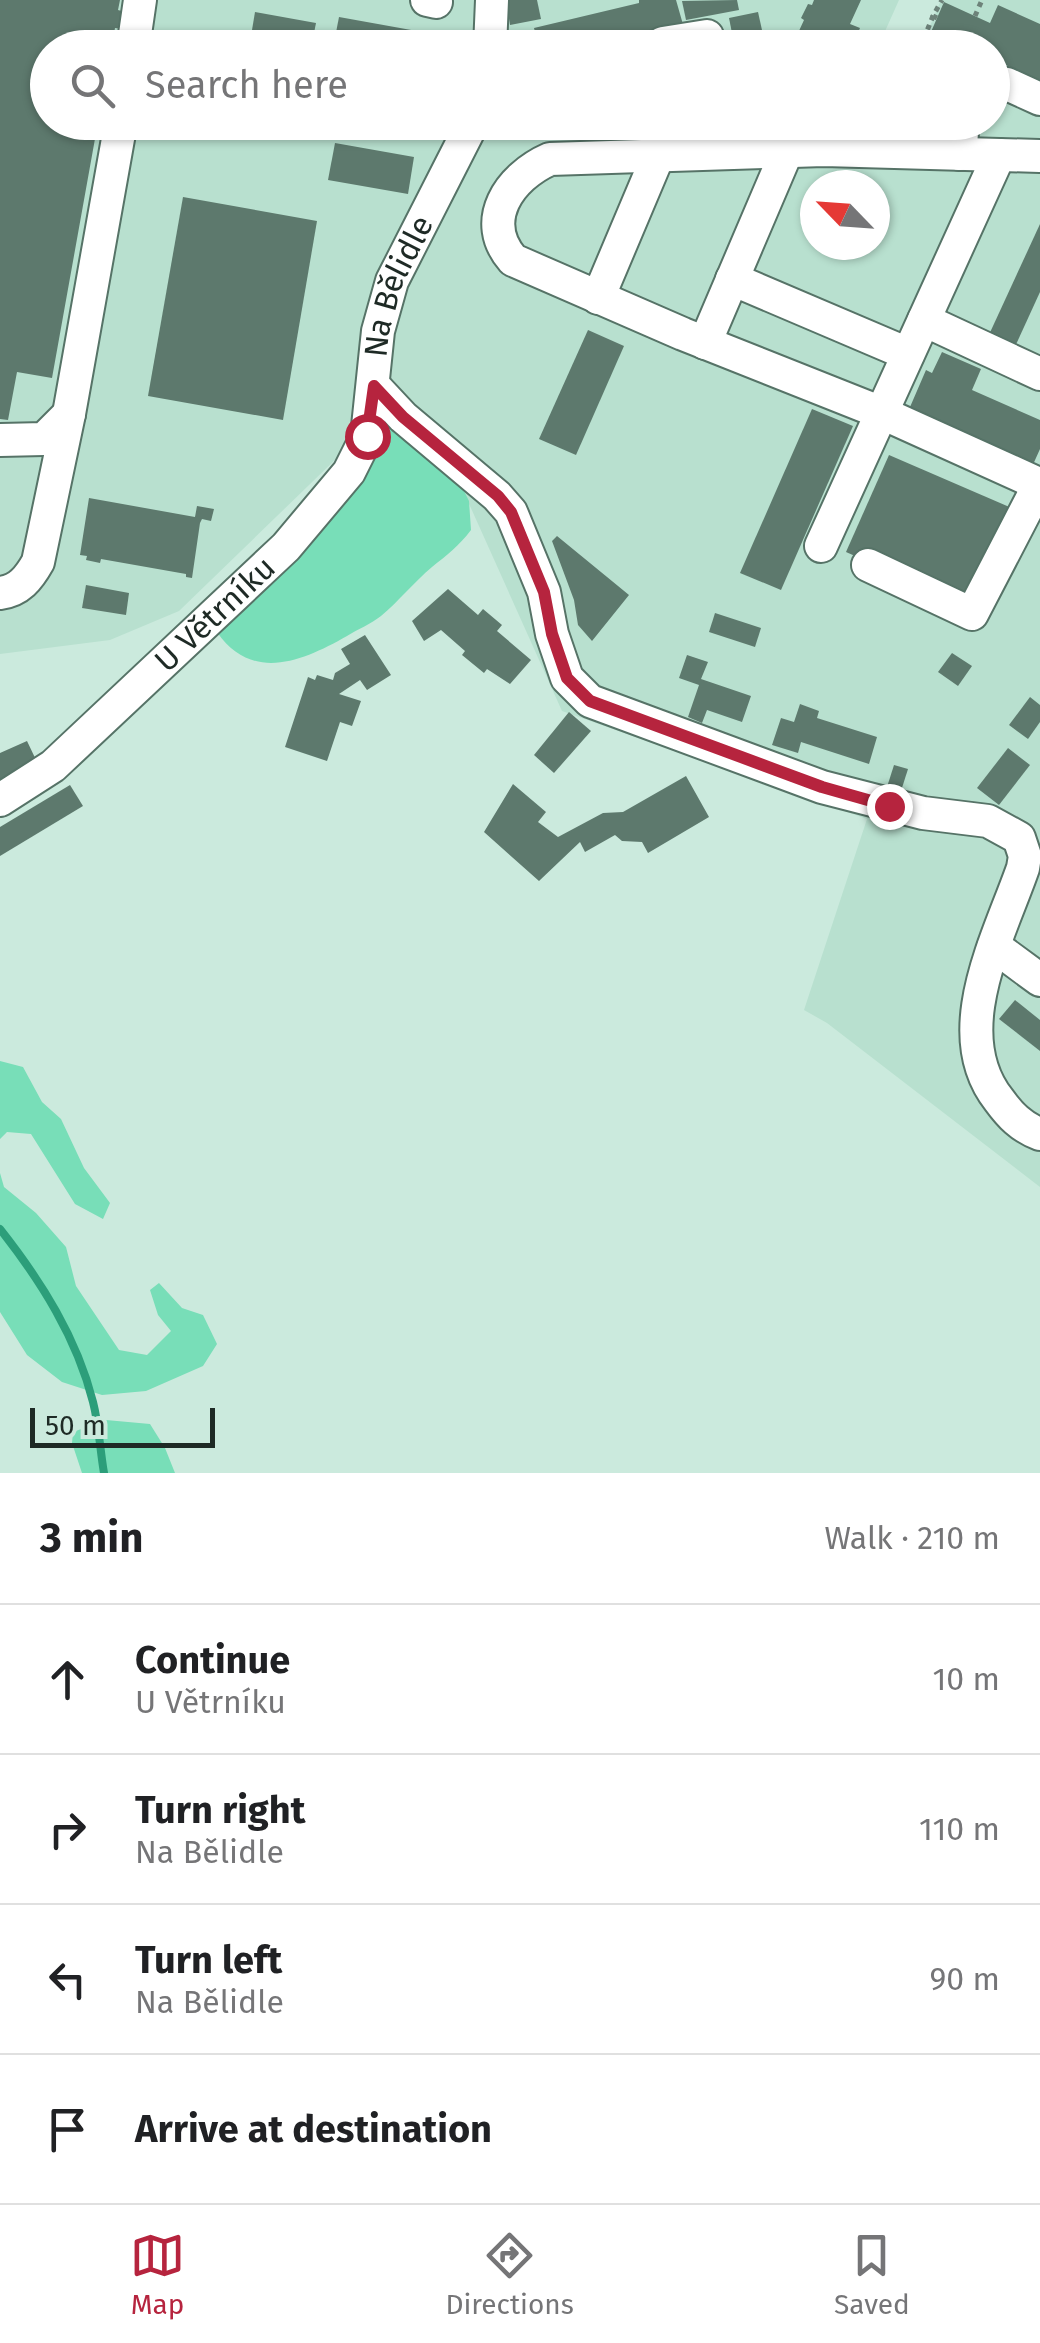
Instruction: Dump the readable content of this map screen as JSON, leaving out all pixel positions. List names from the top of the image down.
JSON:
{
  "streets": {
    "street": ["Na Bělidle", "U Větrníku"]
  },
  "crossings": [
    ["Na Bělidle", "U Větrníku"]
  ],
  "scale_bar": "50 m",
  "north": "top left",
  "page": {
    "search": "Search here",
    "scale": "50 m",
    "heading": ["3 min", "Walk · 210 m"],
    "list": [
      ["Continue", "U Větrníku", "10 m"],
      ["Turn right", "Na Bělidle", "110 m"],
      ["Turn left", "Na Bělidle", "90 m"],
      "Arrive at destination"
    ],
    "nav": ["Map", "Directions", "Saved"]
  }
}
